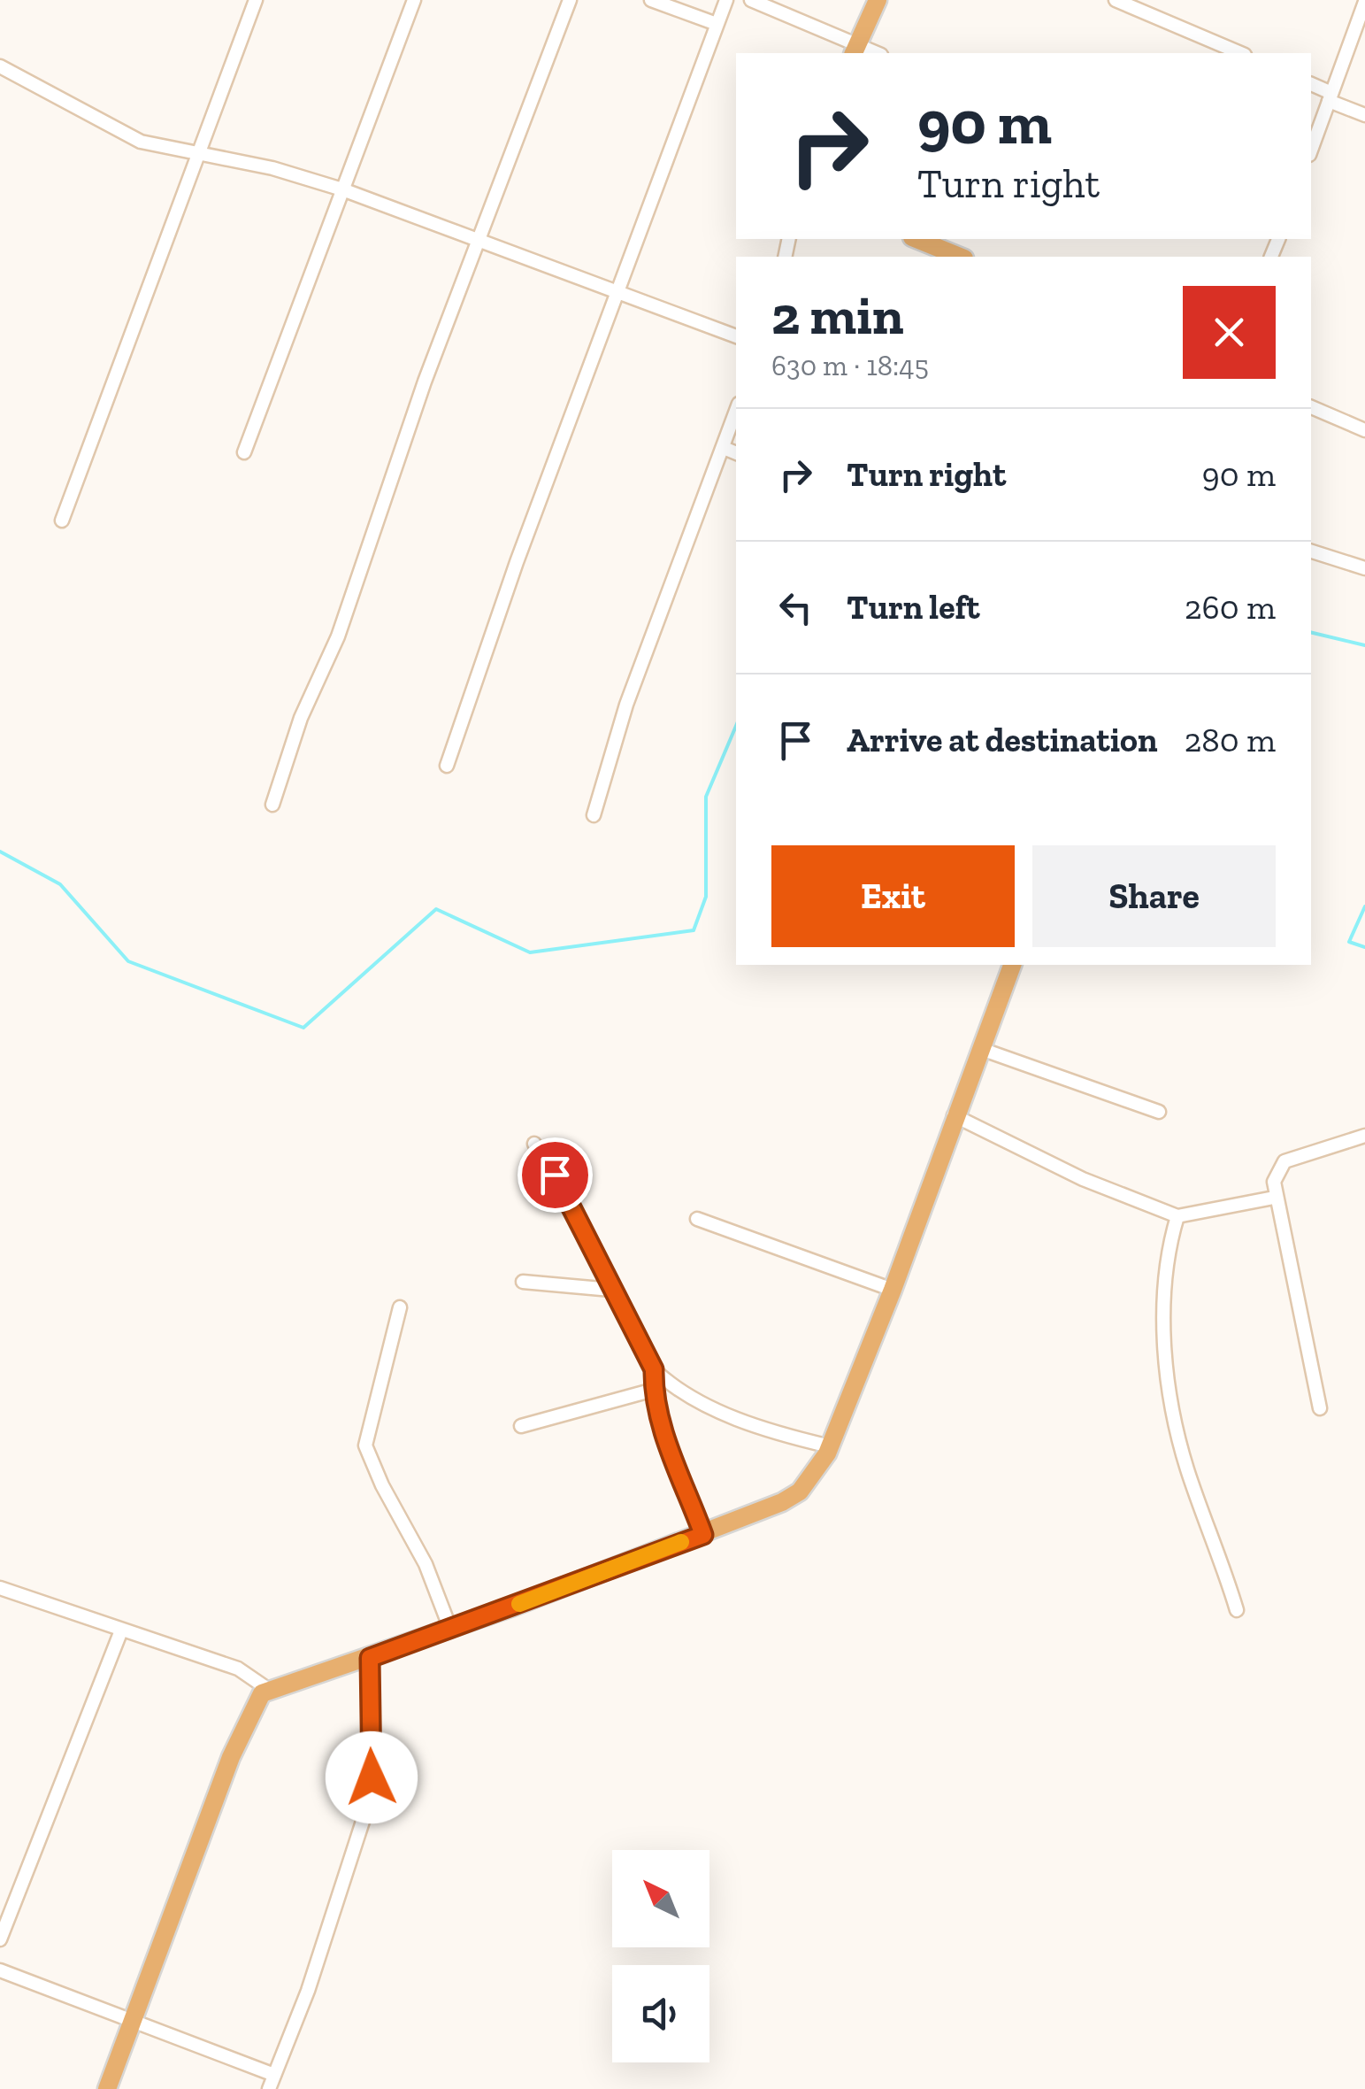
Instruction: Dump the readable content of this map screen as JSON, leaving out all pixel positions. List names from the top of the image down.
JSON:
{
  "north": "top left",
  "page": {
    "turn": ["90 m", "Turn right"],
    "heading": ["2 min", "630 m · 18:45"],
    "list": [
      {
        "name": "Turn right",
        "value": "90 m"
      },
      {
        "name": "Turn left",
        "value": "260 m"
      },
      {
        "name": "Arrive at destination",
        "value": "280 m"
      }
    ],
    "buttons": ["Exit", "Share"]
  }
}
